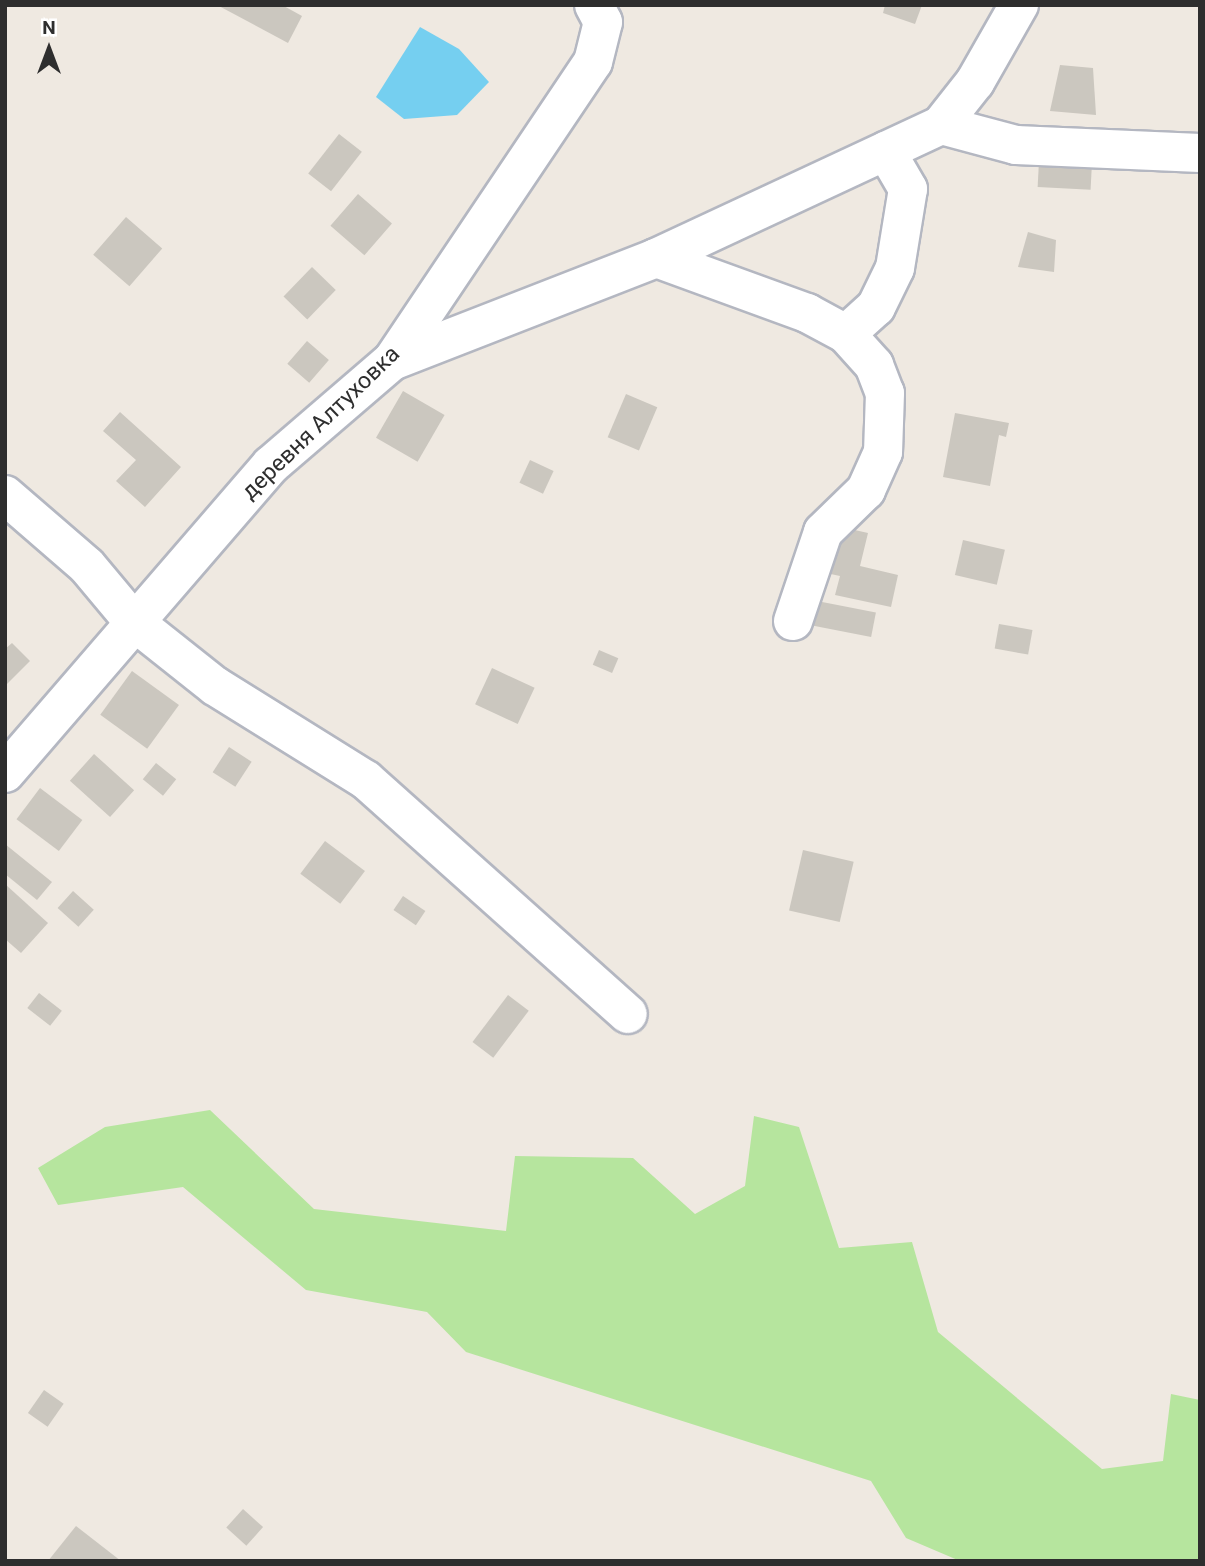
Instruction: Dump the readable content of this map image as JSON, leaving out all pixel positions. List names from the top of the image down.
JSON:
{
  "streets": {
    "street": ["деревня Алтуховка"]
  },
  "north": "top"
}
